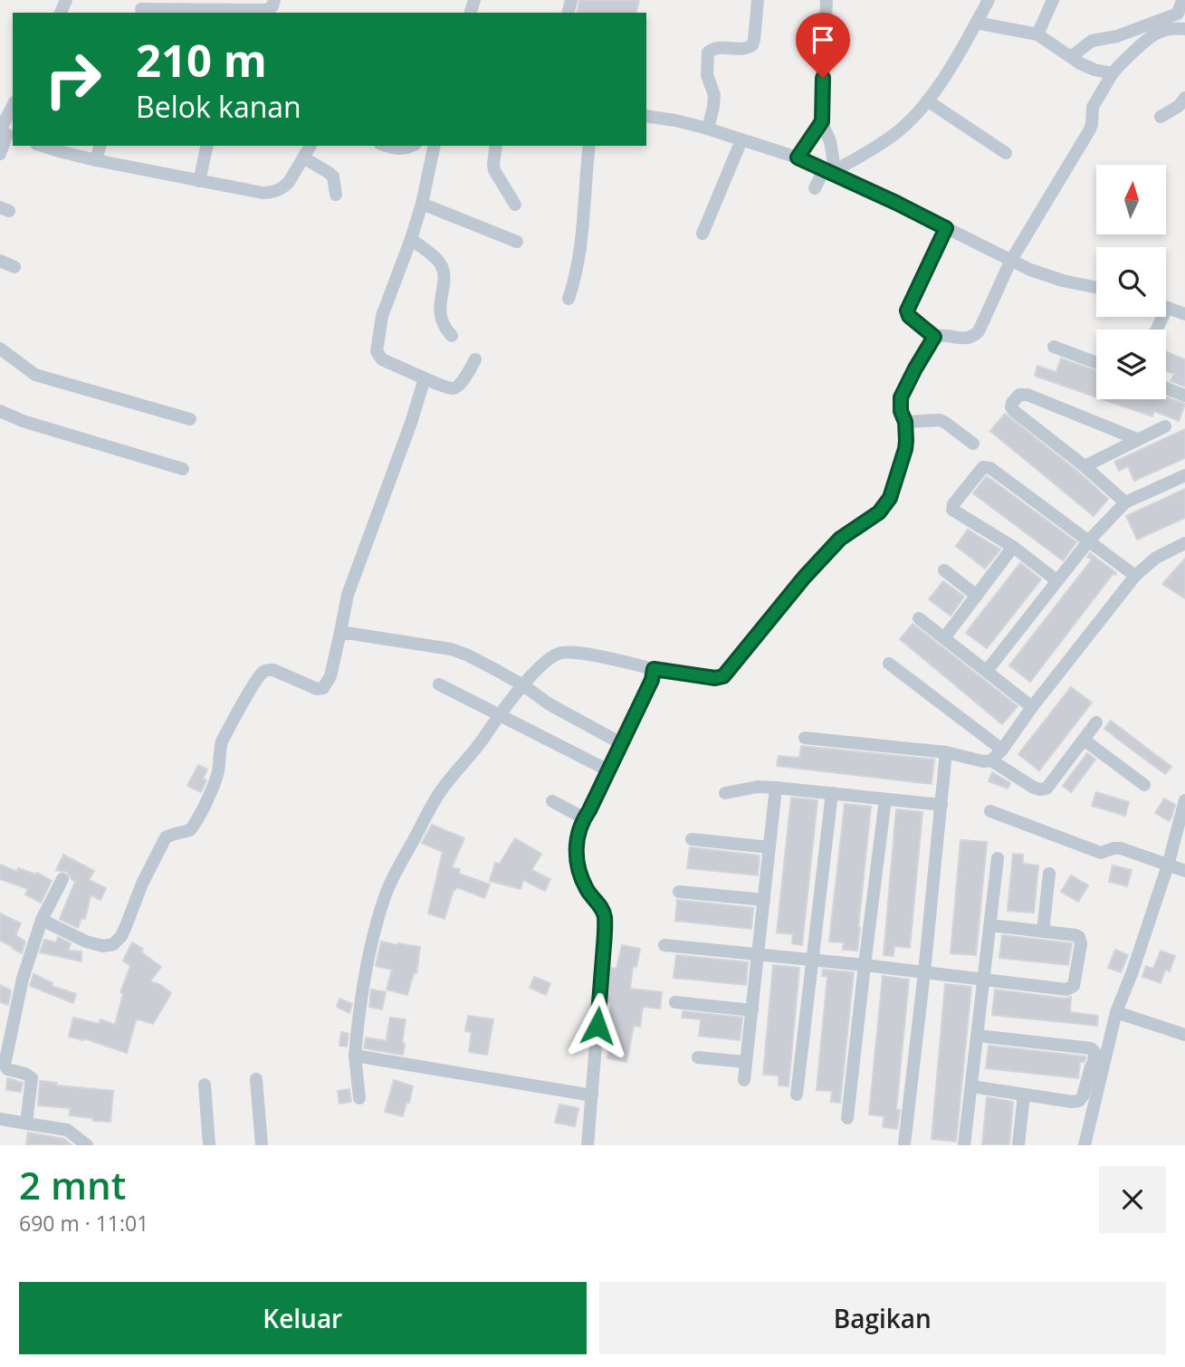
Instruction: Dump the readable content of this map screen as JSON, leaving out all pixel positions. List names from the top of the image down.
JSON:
{
  "north": "top",
  "page": {
    "turn": ["210 m", "Belok kanan"],
    "heading": ["2 mnt", "690 m · 11:01"],
    "buttons": ["Keluar", "Bagikan"]
  }
}
